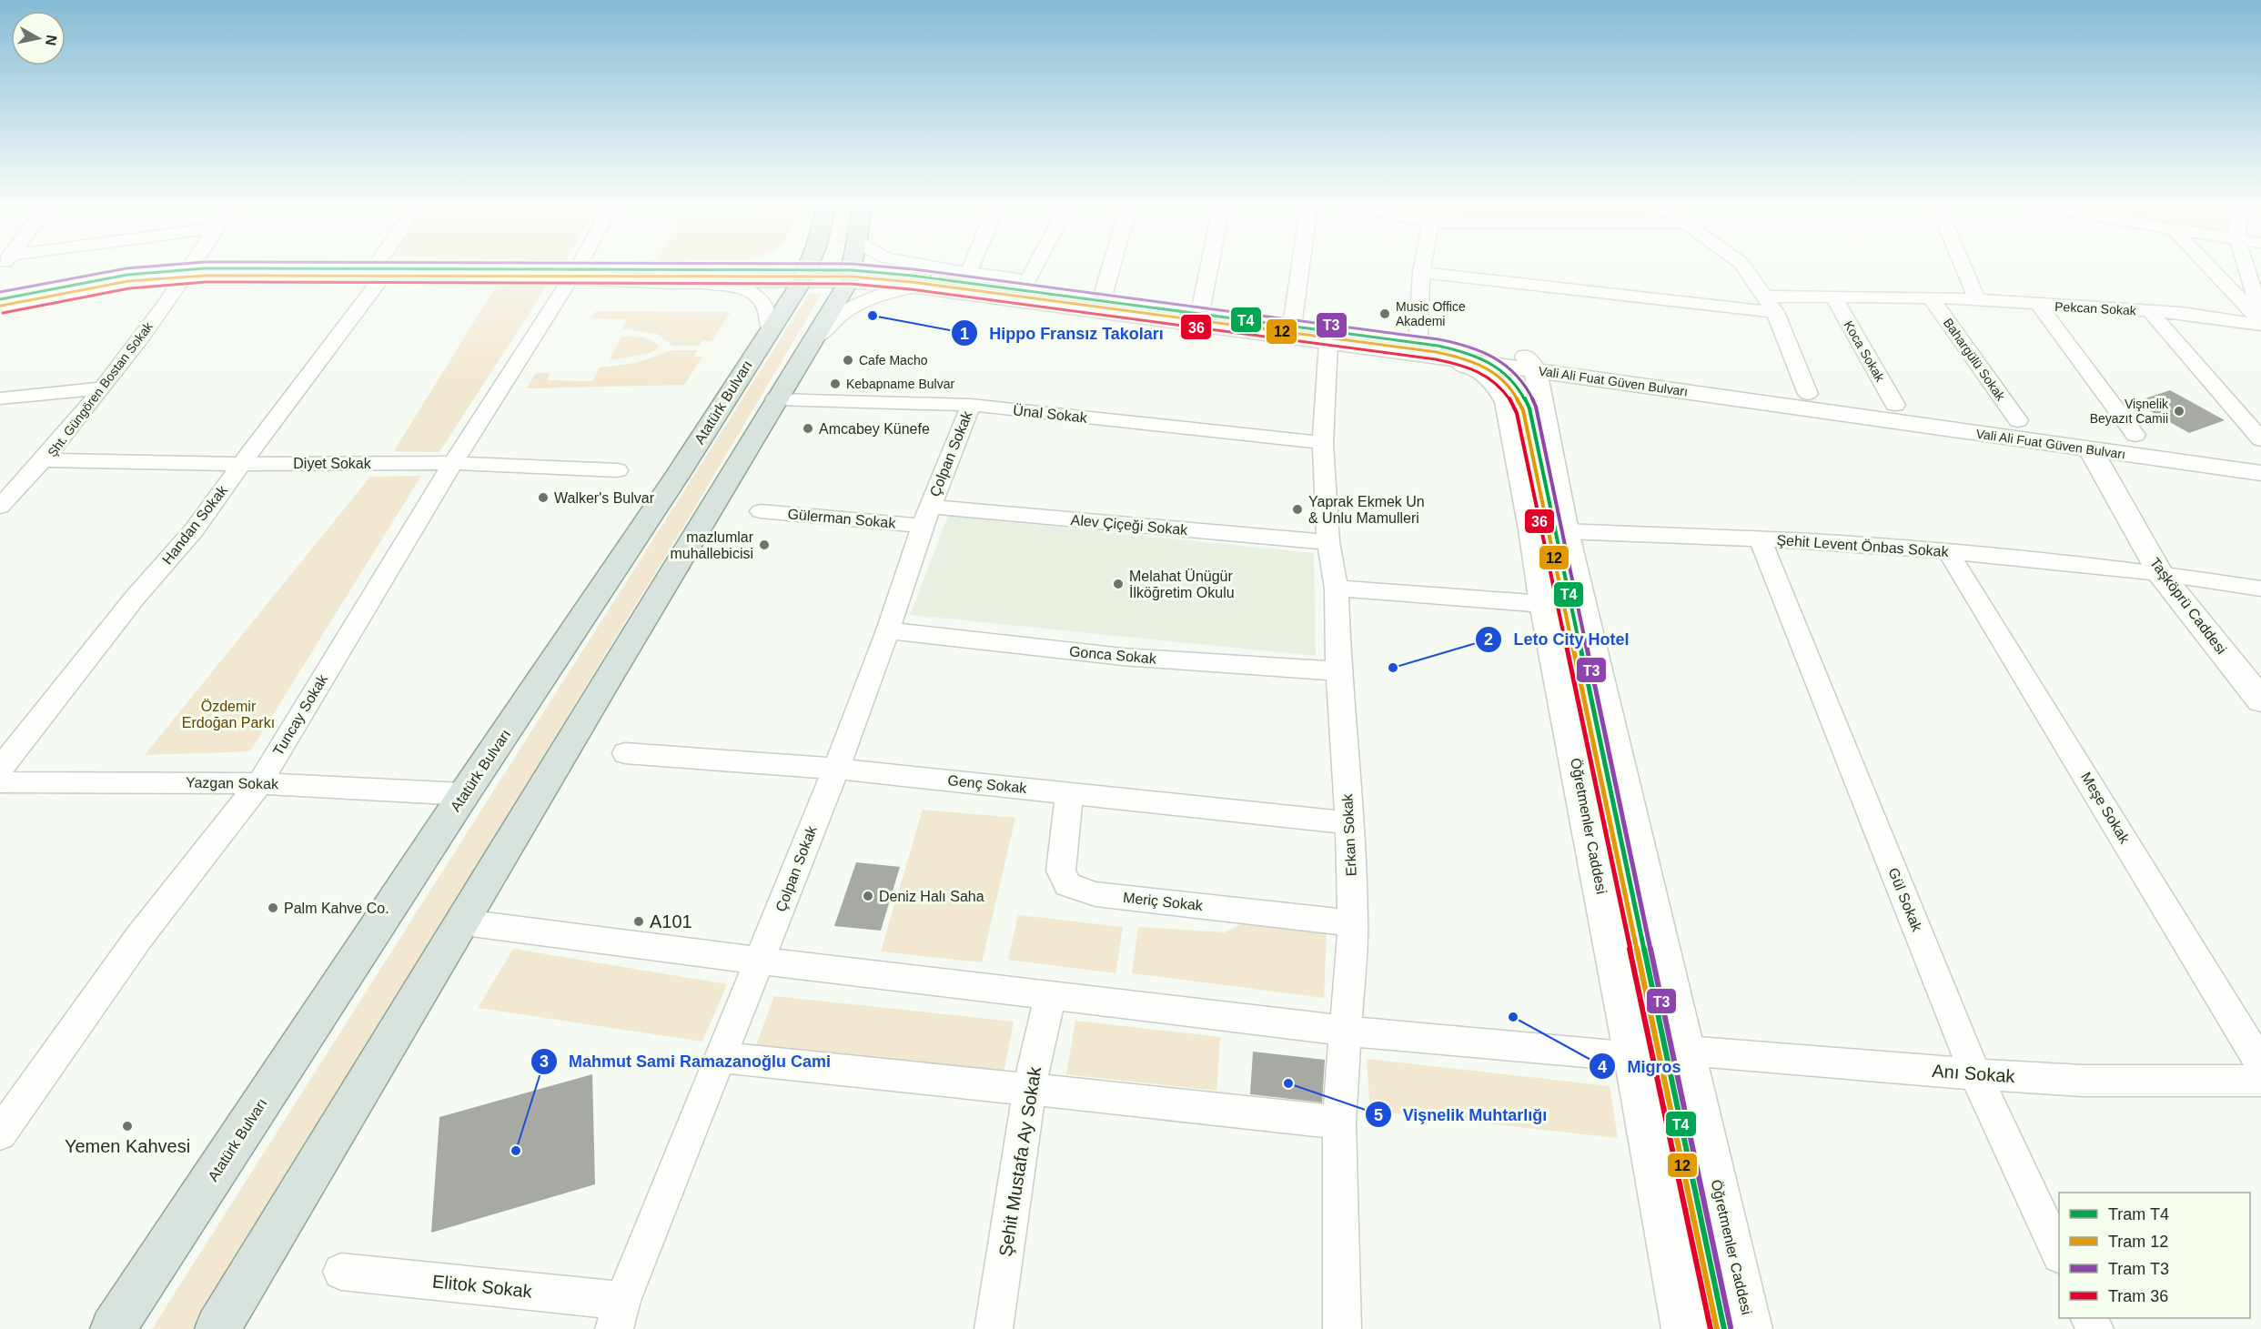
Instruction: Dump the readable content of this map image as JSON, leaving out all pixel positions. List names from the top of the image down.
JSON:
{
  "streets": {
    "main road": [
      "Vali Ali Fuat Güven Bulvarı",
      "Atatürk Bulvarı",
      "Taşköprü Caddesi",
      "Öğretmenler Caddesi"
    ],
    "street": [
      "Pekcan Sokak",
      "Koca Sokak",
      "Bahargülü Sokak",
      "Şht. Güngören Bostan Sokak",
      "Ünal Sokak",
      "Çolpan Sokak",
      "Diyet Sokak",
      "Gülerman Sokak",
      "Handan Sokak",
      "Alev Çiçeği Sokak",
      "Şehit Levent Önbas Sokak",
      "Gonca Sokak",
      "Tuncay Sokak",
      "Yazgan Sokak",
      "Genç Sokak",
      "Meşe Sokak",
      "Erkan Sokak",
      "Gül Sokak",
      "Meriç Sokak",
      "Anı Sokak",
      "Şehit Mustafa Ay Sokak",
      "Elitok Sokak"
    ]
  },
  "crossings": [
    ["Pekcan Sokak", "Koca Sokak"],
    ["Pekcan Sokak", "Bahargülü Sokak"],
    ["Koca Sokak", "Vali Ali Fuat Güven Bulvarı"],
    ["Bahargülü Sokak", "Vali Ali Fuat Güven Bulvarı"],
    ["Vali Ali Fuat Güven Bulvarı", "Atatürk Bulvarı"],
    ["Vali Ali Fuat Güven Bulvarı", "Taşköprü Caddesi"],
    ["Vali Ali Fuat Güven Bulvarı", "Öğretmenler Caddesi"],
    ["Vali Ali Fuat Güven Bulvarı", "Erkan Sokak"],
    ["Şht. Güngören Bostan Sokak", "Diyet Sokak"],
    ["Atatürk Bulvarı", "Yazgan Sokak"],
    ["Ünal Sokak", "Çolpan Sokak"],
    ["Ünal Sokak", "Erkan Sokak"],
    ["Çolpan Sokak", "Gülerman Sokak"],
    ["Çolpan Sokak", "Alev Çiçeği Sokak"],
    ["Çolpan Sokak", "Gonca Sokak"],
    ["Çolpan Sokak", "Genç Sokak"],
    ["Çolpan Sokak", "Elitok Sokak"],
    ["Diyet Sokak", "Handan Sokak"],
    ["Diyet Sokak", "Tuncay Sokak"],
    ["Gülerman Sokak", "Alev Çiçeği Sokak"],
    ["Alev Çiçeği Sokak", "Erkan Sokak"],
    ["Şehit Levent Önbas Sokak", "Taşköprü Caddesi"],
    ["Şehit Levent Önbas Sokak", "Meşe Sokak"],
    ["Şehit Levent Önbas Sokak", "Öğretmenler Caddesi"],
    ["Şehit Levent Önbas Sokak", "Gül Sokak"],
    ["Gonca Sokak", "Erkan Sokak"],
    ["Tuncay Sokak", "Yazgan Sokak"],
    ["Genç Sokak", "Erkan Sokak"],
    ["Genç Sokak", "Meriç Sokak"],
    ["Öğretmenler Caddesi", "Anı Sokak"],
    ["Erkan Sokak", "Meriç Sokak"],
    ["Gül Sokak", "Anı Sokak"]
  ],
  "parks": ["Özdemir Erdoğan Parkı"],
  "places": [
    "Music Office Akademi",
    "Hippo Fransız Takoları",
    "Cafe Macho",
    "Kebapname Bulvar",
    "Vişnelik Beyazıt Camii",
    "Amcabey Künefe",
    "Walker's Bulvar",
    "Yaprak Ekmek Un & Unlu Mamulleri",
    "mazlumlar muhallebicisi",
    "Melahat Ünügür İlköğretim Okulu",
    "Leto City Hotel",
    "Deniz Halı Saha",
    "Palm Kahve Co.",
    "A101",
    "Migros",
    "Vişnelik Muhtarlığı",
    "Yemen Kahvesi",
    "Mahmut Sami Ramazanoğlu Cami"
  ],
  "lines": [
    "tram line T3",
    "tram line T4",
    "tram line 12",
    "tram line 36"
  ],
  "legend": [
    "Tram T4",
    "Tram 12",
    "Tram T3",
    "Tram 36"
  ],
  "north": "right"
}
